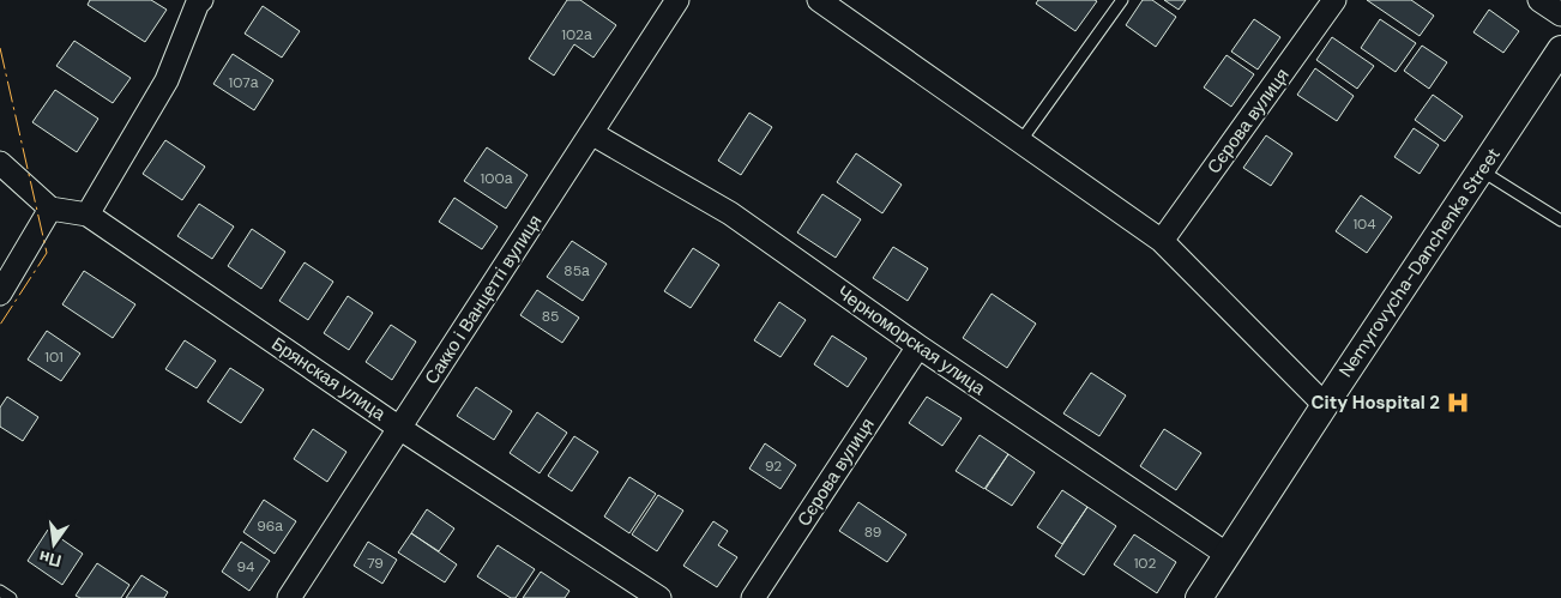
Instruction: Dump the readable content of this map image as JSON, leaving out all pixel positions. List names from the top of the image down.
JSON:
{
  "streets": {
    "street": [
      "Сєрова вулиця",
      "Nemyrovycha-Danchenka Street",
      "Сакко і Ванцетті вулиця",
      "Черноморская улица",
      "Брянская улица"
    ]
  },
  "crossings": [
    ["Сєрова вулиця", "Черноморская улица"],
    ["Nemyrovycha-Danchenka Street", "Черноморская улица"],
    ["Сакко і Ванцетті вулиця", "Черноморская улица"],
    ["Сакко і Ванцетті вулиця", "Брянская улица"]
  ],
  "places": {
    "hospital": ["City Hospital 2"]
  },
  "house_numbers": [
    "102а",
    "107а",
    "100а",
    "104",
    "85а",
    "85",
    "101",
    "92",
    "96а",
    "89",
    "79",
    "102",
    "94"
  ],
  "north": "bottom"
}
